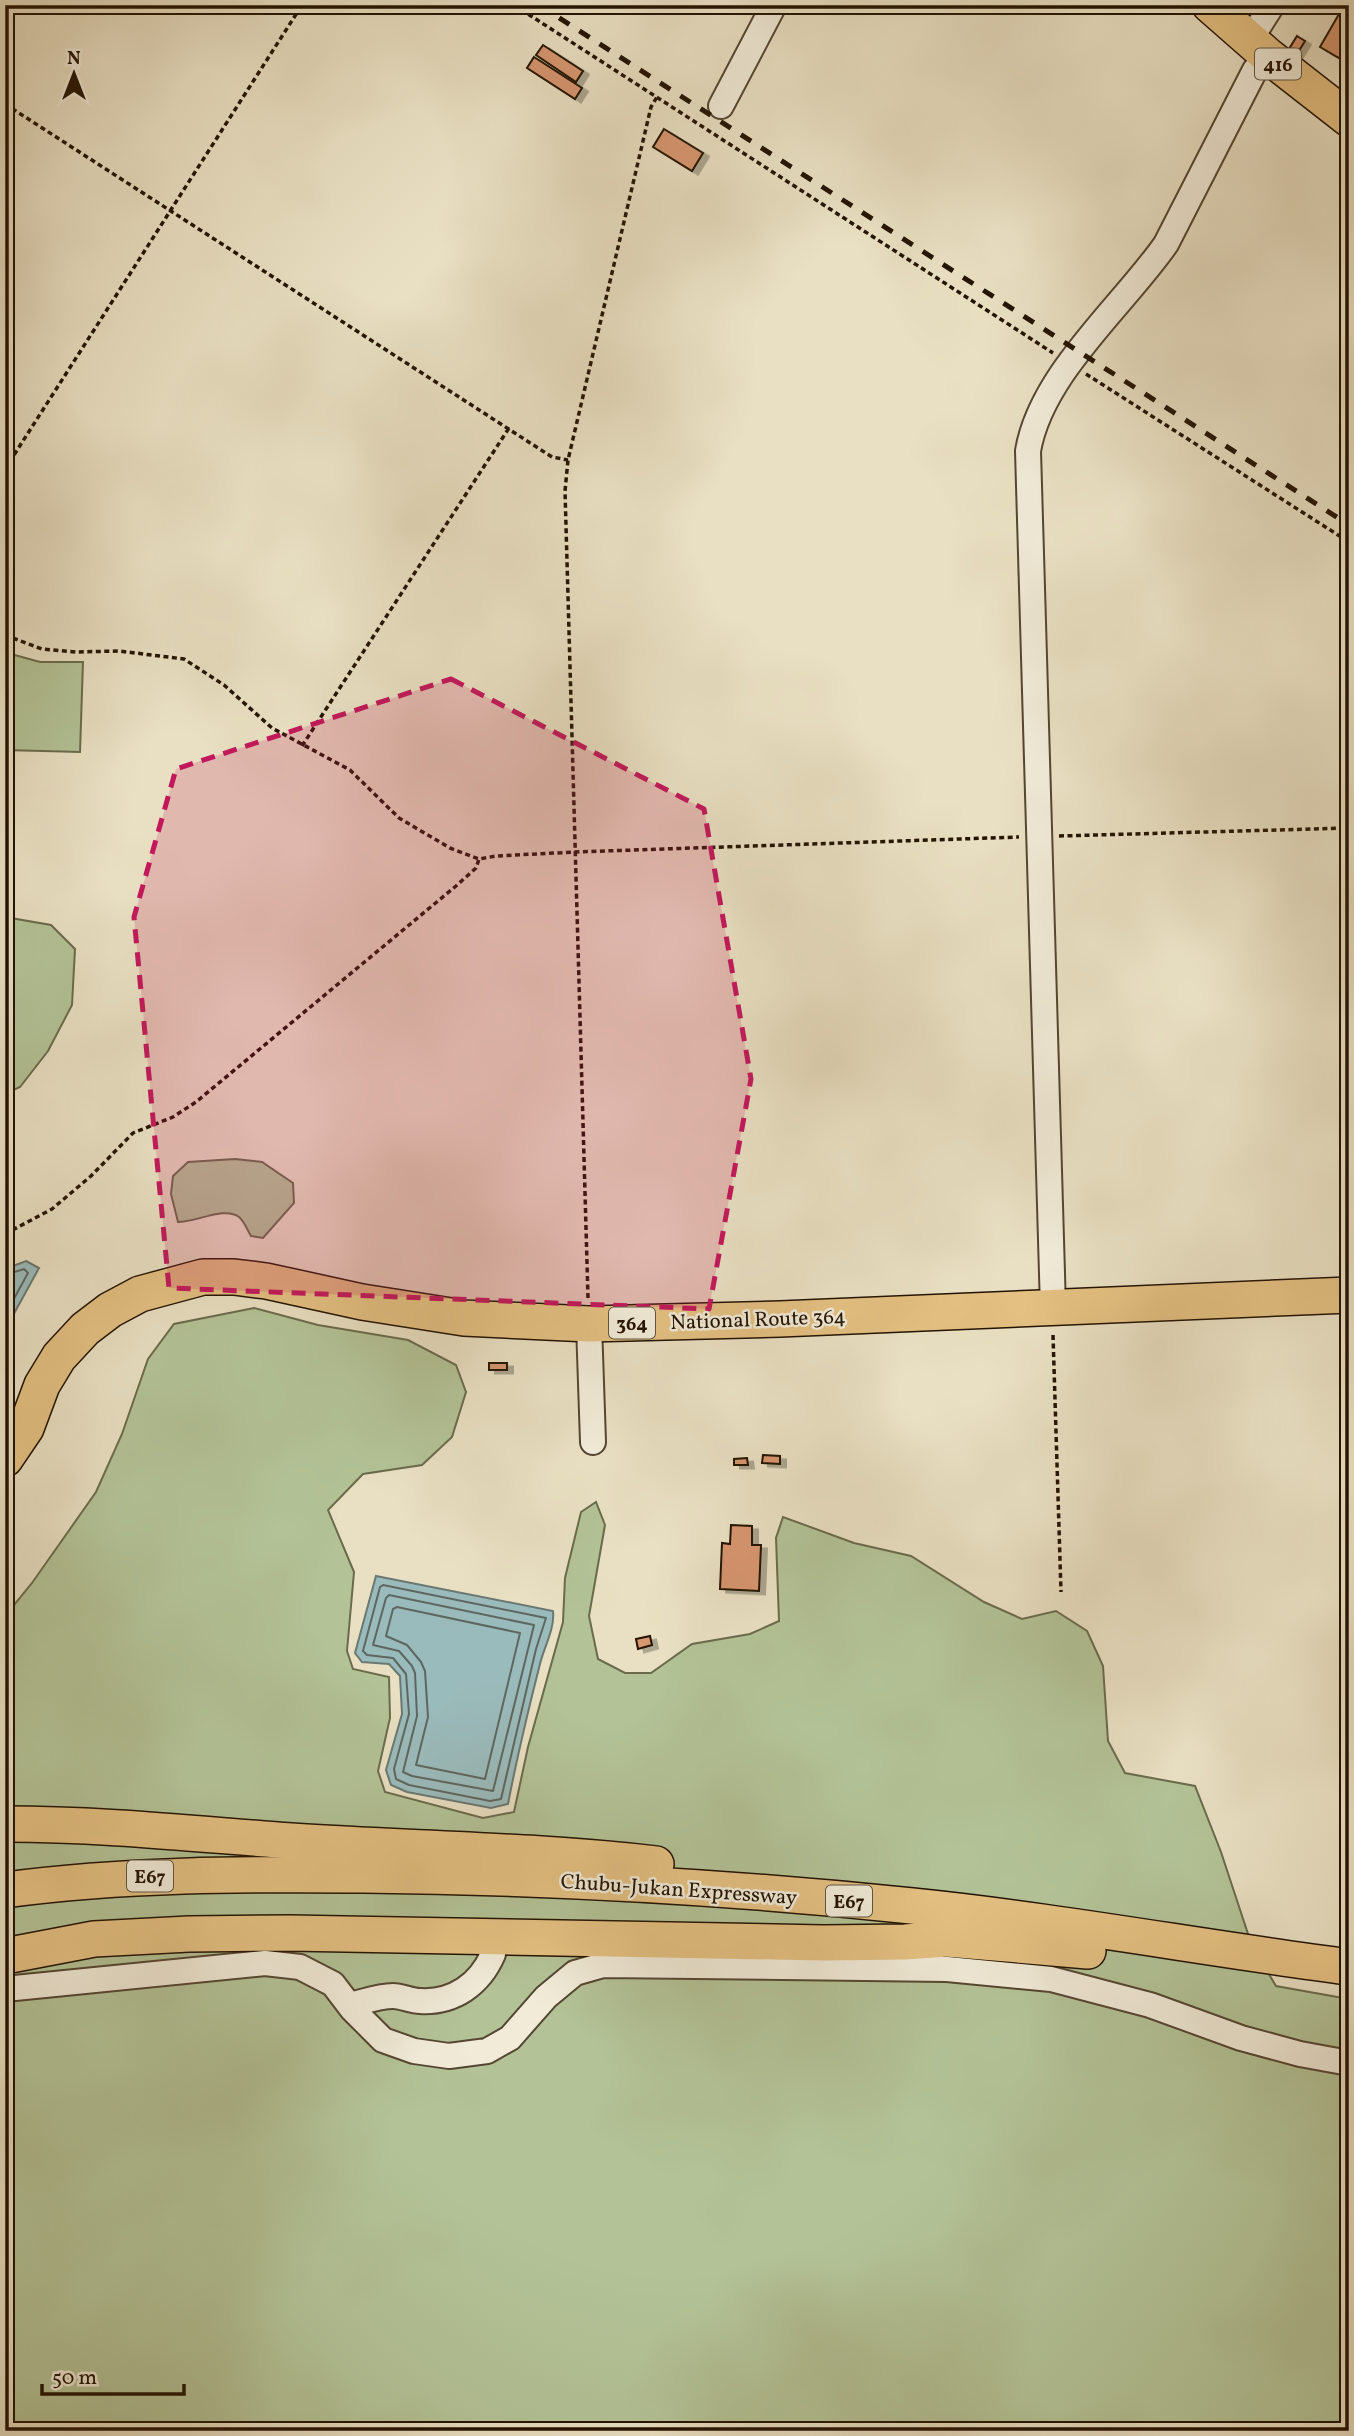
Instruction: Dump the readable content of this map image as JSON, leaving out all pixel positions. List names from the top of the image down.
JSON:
{
  "streets": {
    "highway": [
      "416",
      "National Route 364",
      "364",
      "E67",
      "Chubu-Jukan Expressway"
    ]
  },
  "scale_bar": "50 m",
  "north": "top"
}
